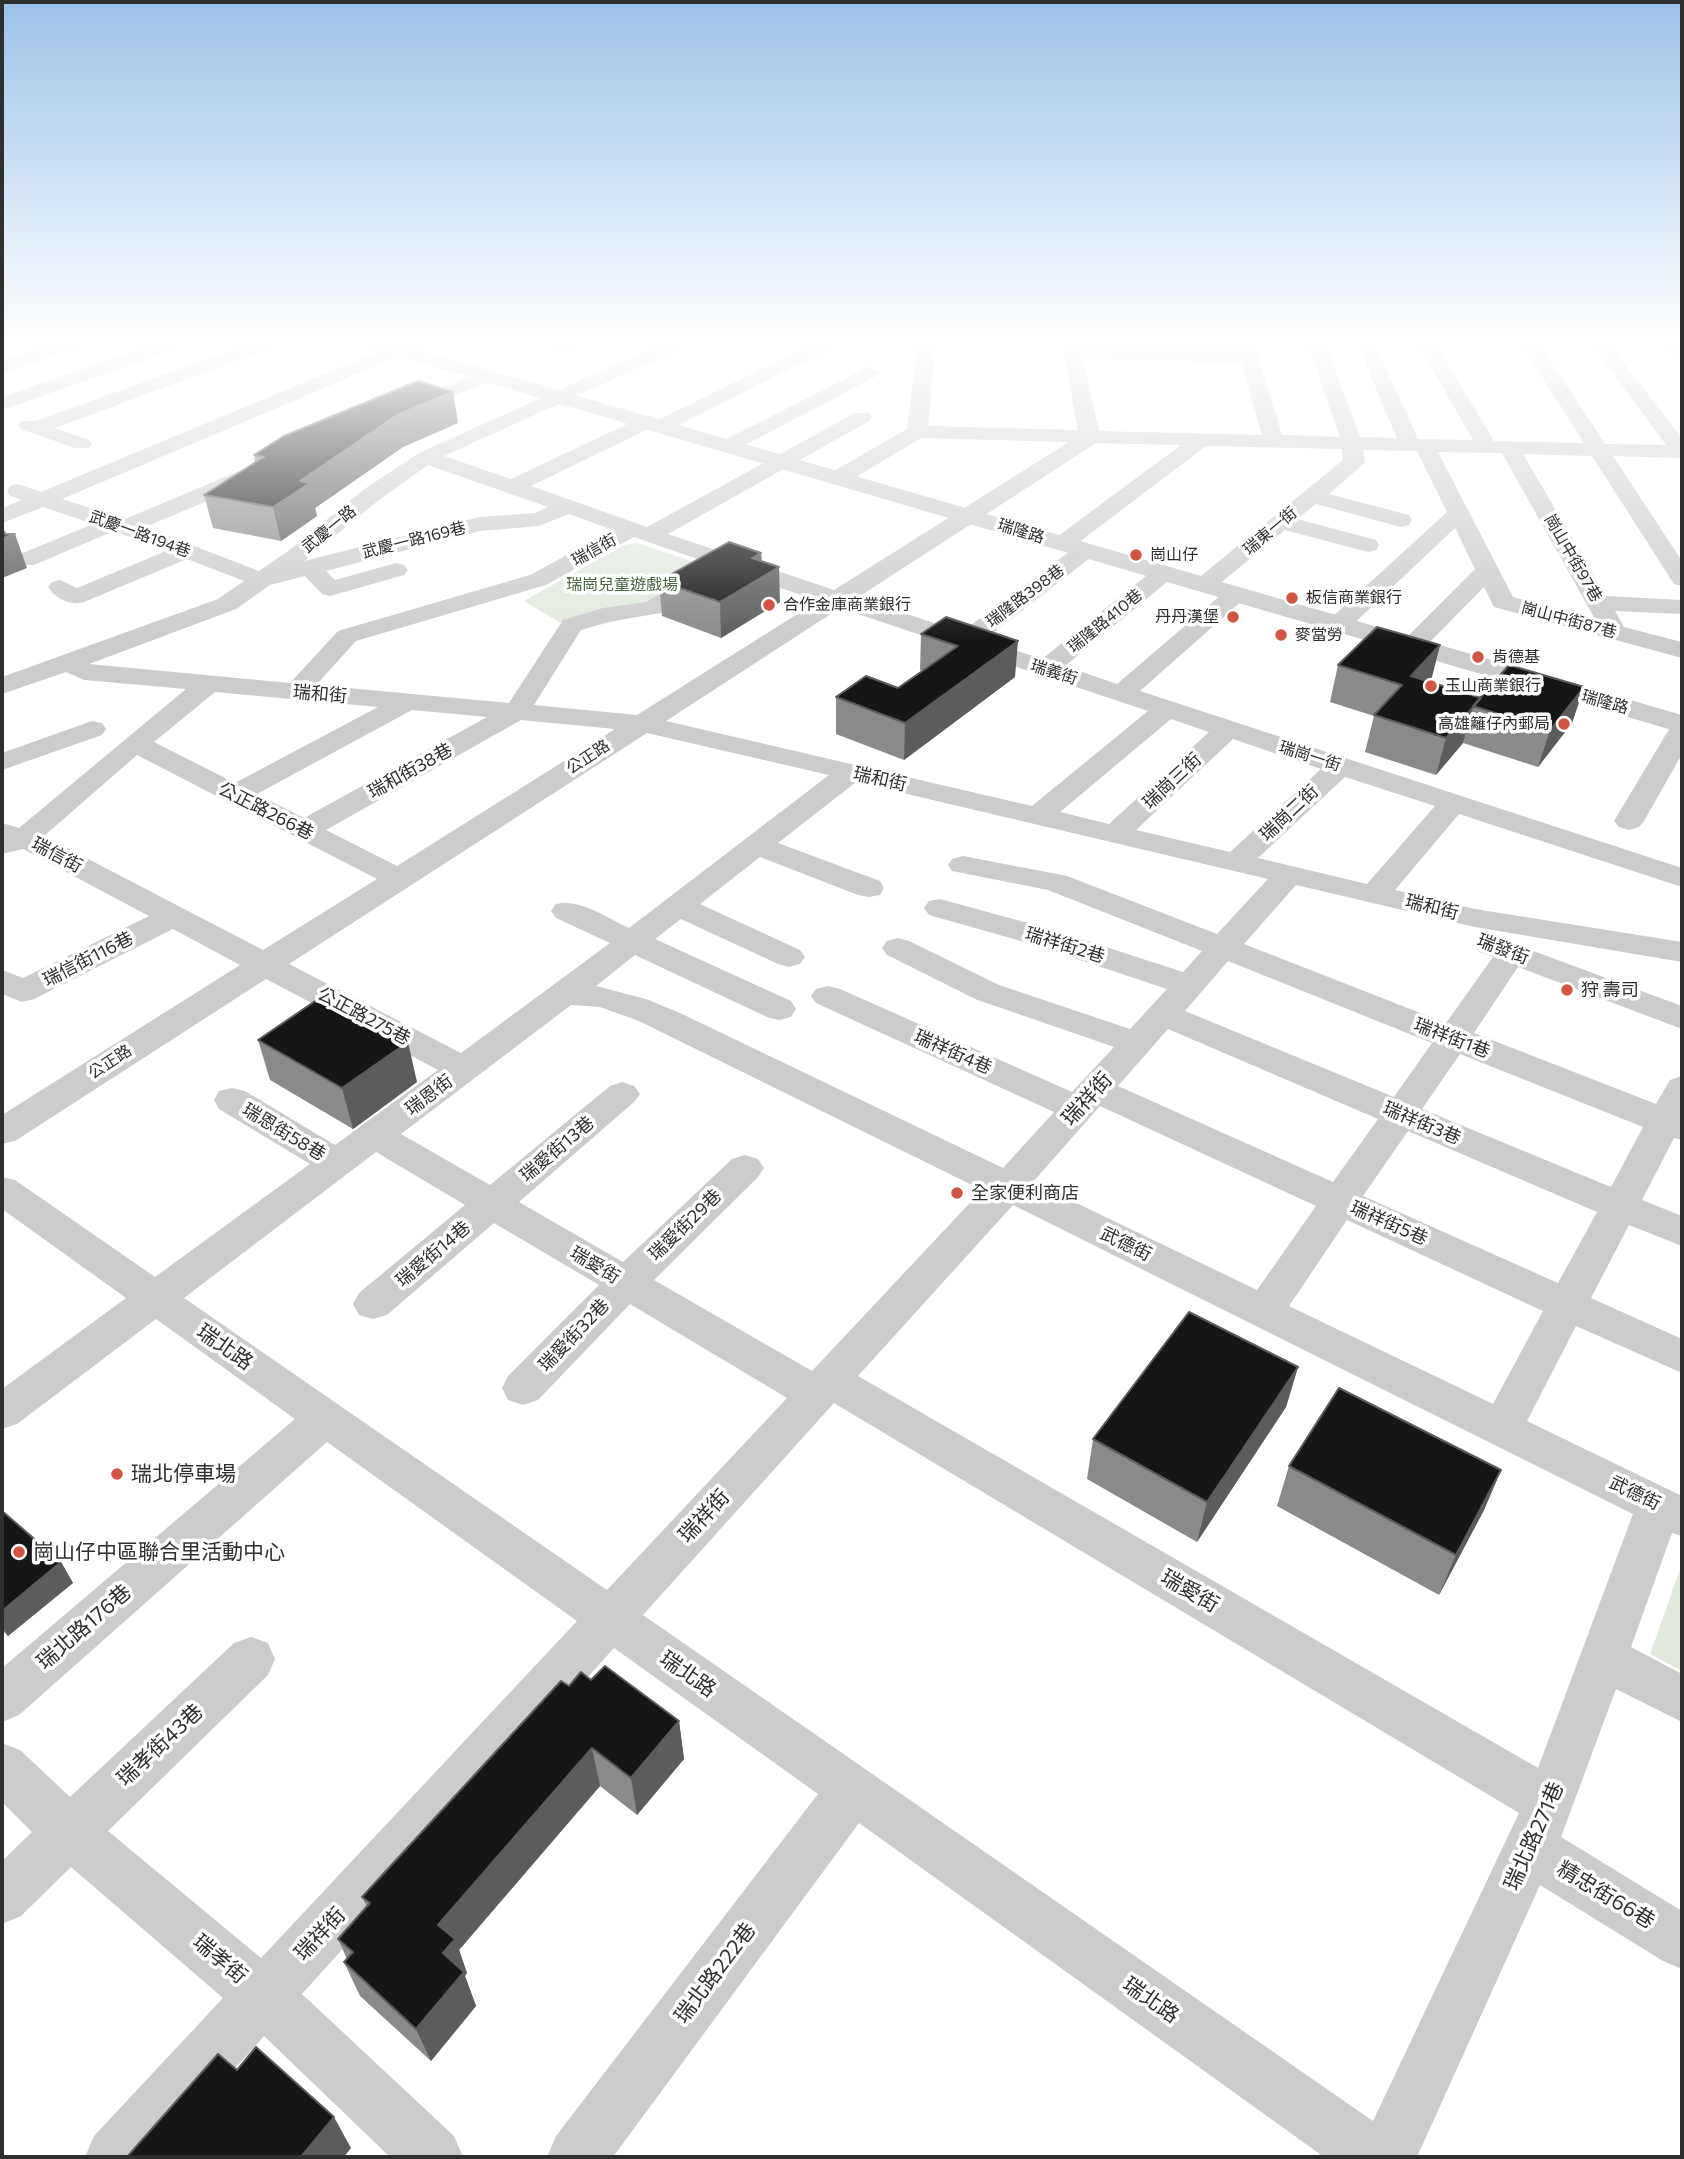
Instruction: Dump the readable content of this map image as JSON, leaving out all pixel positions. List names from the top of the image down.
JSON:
{
  "streets": {
    "street": [
      "武慶一路",
      "瑞隆路",
      "瑞東一街",
      "武慶一路194巷",
      "武慶一路169巷",
      "瑞信街",
      "崗山中街97巷",
      "瑞隆路398巷",
      "崗山中街87巷",
      "瑞隆路410巷",
      "瑞義街",
      "瑞和街",
      "瑞崗一街",
      "公正路",
      "瑞和街38巷",
      "瑞崗三街",
      "公正路266巷",
      "瑞崗二街",
      "瑞祥街2巷",
      "瑞發街",
      "瑞信街116巷",
      "公正路275巷",
      "瑞祥街1巷",
      "瑞祥街4巷",
      "瑞恩街",
      "瑞祥街",
      "瑞祥街3巷",
      "瑞恩街58巷",
      "瑞愛街13巷",
      "瑞祥街5巷",
      "瑞愛街29巷",
      "武德街",
      "瑞愛街14巷",
      "瑞愛街",
      "瑞愛街32巷",
      "瑞北路",
      "瑞北路176巷",
      "瑞孝街43巷",
      "瑞北路271巷",
      "精忠街66巷",
      "瑞孝街",
      "瑞北路222巷"
    ]
  },
  "crossings": [
    ["武慶一路", "武慶一路194巷"],
    ["武慶一路", "武慶一路169巷"],
    ["武慶一路", "瑞義街"],
    ["武慶一路", "瑞和街"],
    ["瑞隆路", "瑞東一街"],
    ["瑞隆路", "瑞信街"],
    ["瑞隆路", "瑞隆路398巷"],
    ["瑞隆路", "瑞隆路410巷"],
    ["瑞隆路", "公正路"],
    ["武慶一路194巷", "武慶一路169巷"],
    ["武慶一路169巷", "瑞義街"],
    ["瑞信街", "瑞義街"],
    ["瑞信街", "瑞和街"],
    ["瑞信街", "公正路"],
    ["瑞信街", "公正路266巷"],
    ["瑞信街", "瑞信街116巷"],
    ["瑞信街", "公正路275巷"],
    ["崗山中街97巷", "崗山中街87巷"],
    ["瑞隆路398巷", "瑞義街"],
    ["瑞隆路410巷", "瑞義街"],
    ["瑞義街", "瑞崗一街"],
    ["瑞義街", "公正路"],
    ["瑞和街", "公正路"],
    ["瑞和街", "瑞和街38巷"],
    ["瑞和街", "瑞崗三街"],
    ["瑞和街", "瑞崗二街"],
    ["瑞和街", "瑞發街"],
    ["瑞和街", "瑞恩街"],
    ["瑞和街", "瑞祥街"],
    ["瑞崗一街", "瑞崗三街"],
    ["瑞崗一街", "瑞崗二街"],
    ["公正路", "公正路266巷"],
    ["公正路", "公正路275巷"],
    ["瑞和街38巷", "公正路266巷"],
    ["瑞祥街2巷", "瑞祥街"],
    ["瑞祥街2巷", "瑞祥街3巷"],
    ["瑞發街", "瑞祥街"],
    ["公正路275巷", "瑞恩街"],
    ["瑞祥街1巷", "瑞祥街"],
    ["瑞祥街4巷", "瑞祥街"],
    ["瑞祥街4巷", "瑞祥街5巷"],
    ["瑞恩街", "瑞恩街58巷"],
    ["瑞恩街", "武德街"],
    ["瑞恩街", "瑞愛街"],
    ["瑞恩街", "瑞北路"],
    ["瑞祥街", "瑞祥街3巷"],
    ["瑞祥街", "瑞祥街5巷"],
    ["瑞祥街", "武德街"],
    ["瑞祥街", "瑞愛街"],
    ["瑞祥街", "瑞北路"],
    ["瑞祥街", "瑞孝街"],
    ["瑞愛街13巷", "瑞愛街14巷"],
    ["瑞愛街13巷", "瑞愛街"],
    ["瑞愛街29巷", "瑞愛街"],
    ["瑞愛街29巷", "瑞愛街32巷"],
    ["武德街", "瑞北路271巷"],
    ["瑞愛街14巷", "瑞愛街"],
    ["瑞愛街", "瑞愛街32巷"],
    ["瑞愛街", "瑞北路271巷"],
    ["瑞愛街", "精忠街66巷"],
    ["瑞北路", "瑞北路176巷"],
    ["瑞北路", "瑞北路222巷"],
    ["瑞孝街43巷", "瑞孝街"],
    ["瑞北路271巷", "精忠街66巷"]
  ],
  "parks": ["瑞崗兒童遊戲場"],
  "places": [
    "崗山仔",
    "板信商業銀行",
    "合作金庫商業銀行",
    "丹丹漢堡",
    "麥當勞",
    "肯德基",
    "玉山商業銀行",
    "高雄籬仔內郵局",
    "狩 壽司",
    "全家便利商店",
    "瑞北停車場",
    "崗山仔中區聯合里活動中心"
  ]
}
